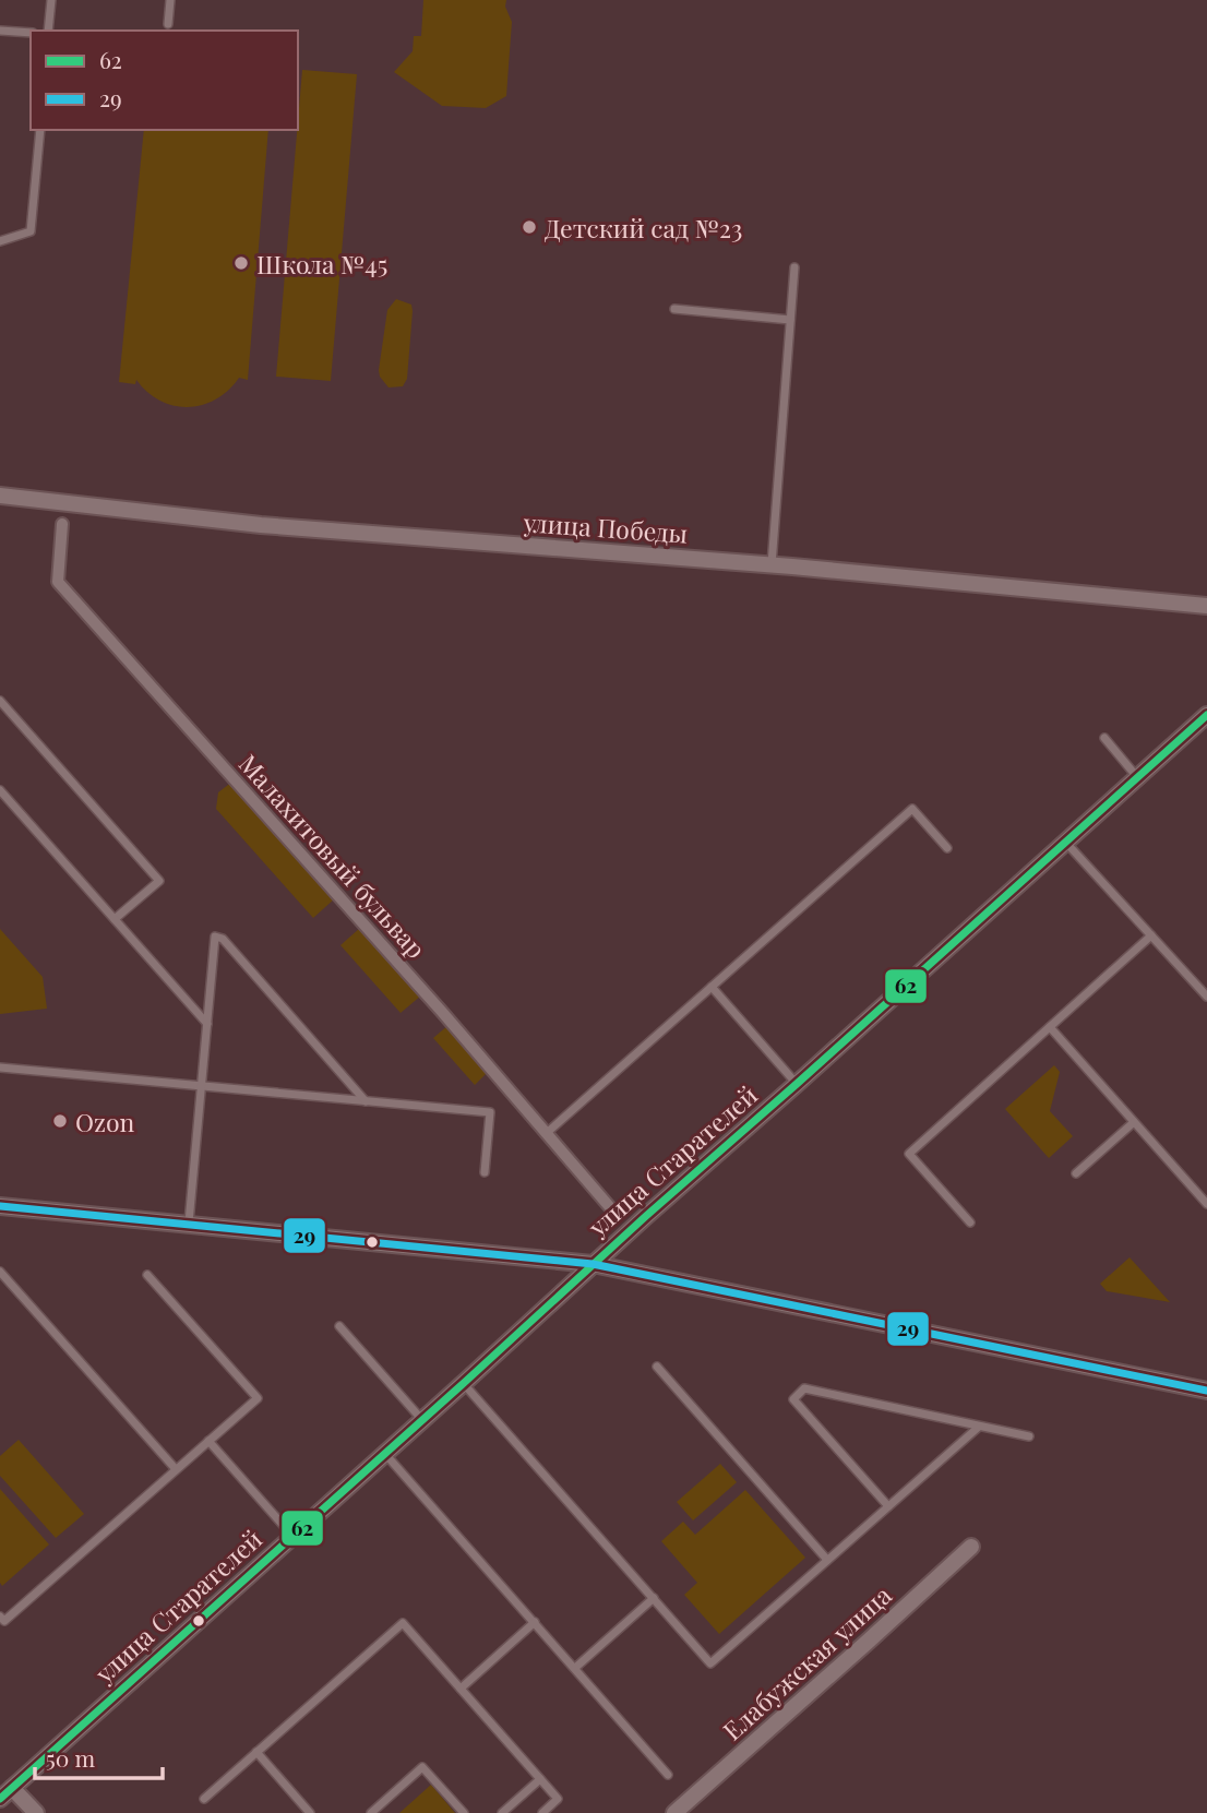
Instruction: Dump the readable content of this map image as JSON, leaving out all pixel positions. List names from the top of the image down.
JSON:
{
  "streets": {
    "street": [
      "улица Победы",
      "Малахитовый бульвар",
      "улица Старателей",
      "Елабужская улица"
    ]
  },
  "places": ["Детский сад №23", "Школа №45", "Ozon"],
  "lines": ["transit line 62", "transit line 29"],
  "legend": ["62", "29"],
  "scale_bar": "50 m"
}
